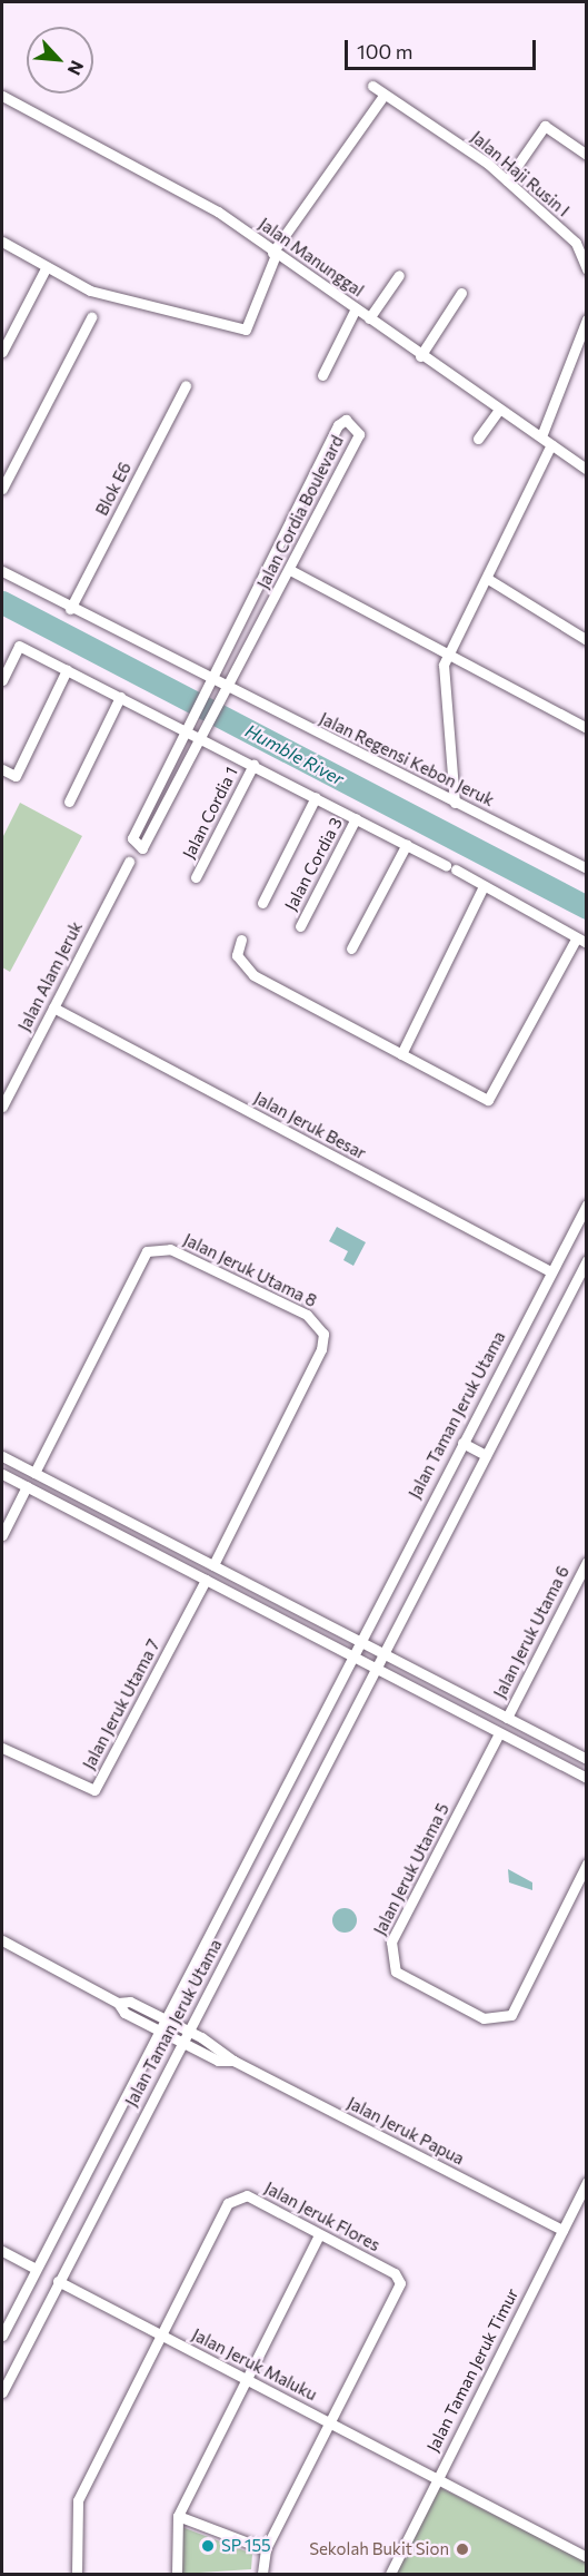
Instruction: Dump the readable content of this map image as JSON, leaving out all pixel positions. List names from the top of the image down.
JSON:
{
  "streets": {
    "street": [
      "Jalan Haji Rusin I",
      "Jalan Manunggal",
      "Blok E6",
      "Jalan Cordia Boulevard",
      "Jalan Regensi Kebon Jeruk",
      "Jalan Cordia 1",
      "Jalan Cordia 3",
      "Jalan Alam Jeruk",
      "Jalan Jeruk Besar",
      "Jalan Jeruk Utama 8",
      "Jalan Taman Jeruk Utama",
      "Jalan Jeruk Utama 6",
      "Jalan Jeruk Utama 7",
      "Jalan Jeruk Utama 5",
      "Jalan Jeruk Papua",
      "Jalan Jeruk Flores",
      "Jalan Jeruk Maluku",
      "Jalan Taman Jeruk Timur"
    ]
  },
  "crossings": [
    ["Blok E6", "Jalan Regensi Kebon Jeruk"],
    ["Jalan Cordia Boulevard", "Jalan Regensi Kebon Jeruk"],
    ["Jalan Alam Jeruk", "Jalan Jeruk Besar"],
    ["Jalan Jeruk Besar", "Jalan Taman Jeruk Utama"],
    ["Jalan Taman Jeruk Utama", "Jalan Jeruk Papua"],
    ["Jalan Taman Jeruk Utama", "Jalan Jeruk Maluku"],
    ["Jalan Jeruk Papua", "Jalan Taman Jeruk Timur"],
    ["Jalan Jeruk Flores", "Jalan Jeruk Maluku"],
    ["Jalan Jeruk Maluku", "Jalan Taman Jeruk Timur"]
  ],
  "water": ["Humble River"],
  "places": ["SP 155", "Sekolah Bukit Sion"],
  "scale_bar": "100 m",
  "north": "bottom right"
}
